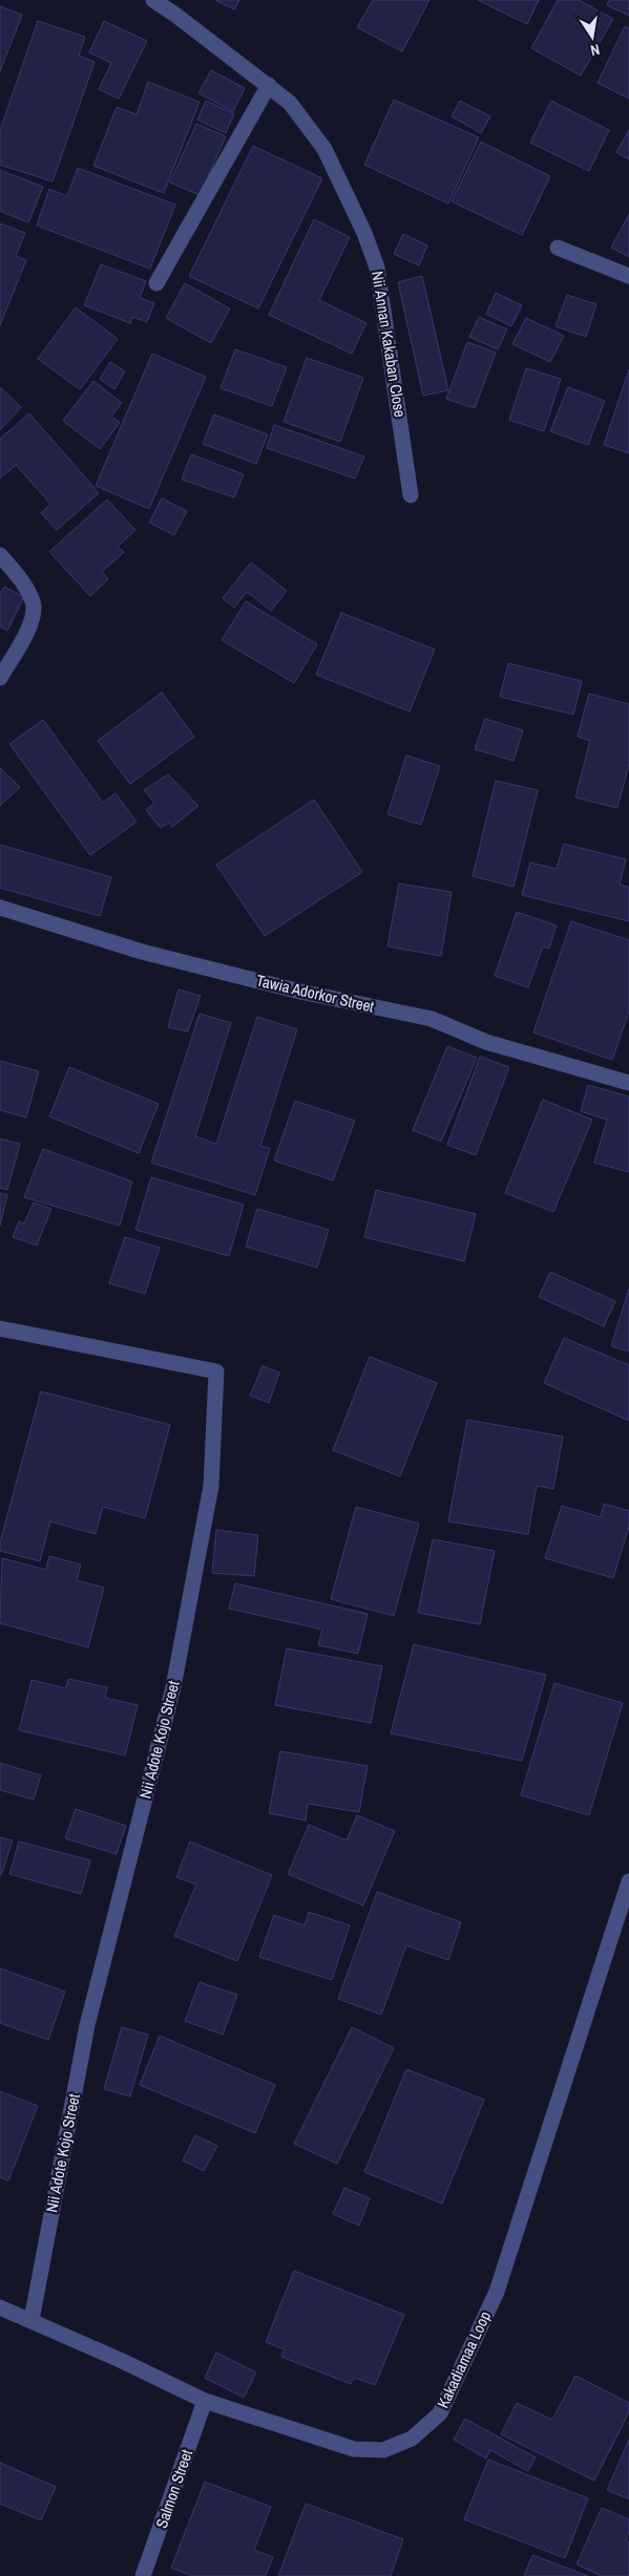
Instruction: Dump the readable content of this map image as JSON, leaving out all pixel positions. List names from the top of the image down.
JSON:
{
  "streets": {
    "street": [
      "Nii Annan Kakaban Close",
      "Tawia Adorkor Street",
      "Nii Adote Kojo Street",
      "Kakadiamaa Loop",
      "Salmon Street"
    ]
  },
  "crossings": [
    ["Nii Adote Kojo Street", "Kakadiamaa Loop"],
    ["Kakadiamaa Loop", "Salmon Street"]
  ],
  "north": "bottom"
}
